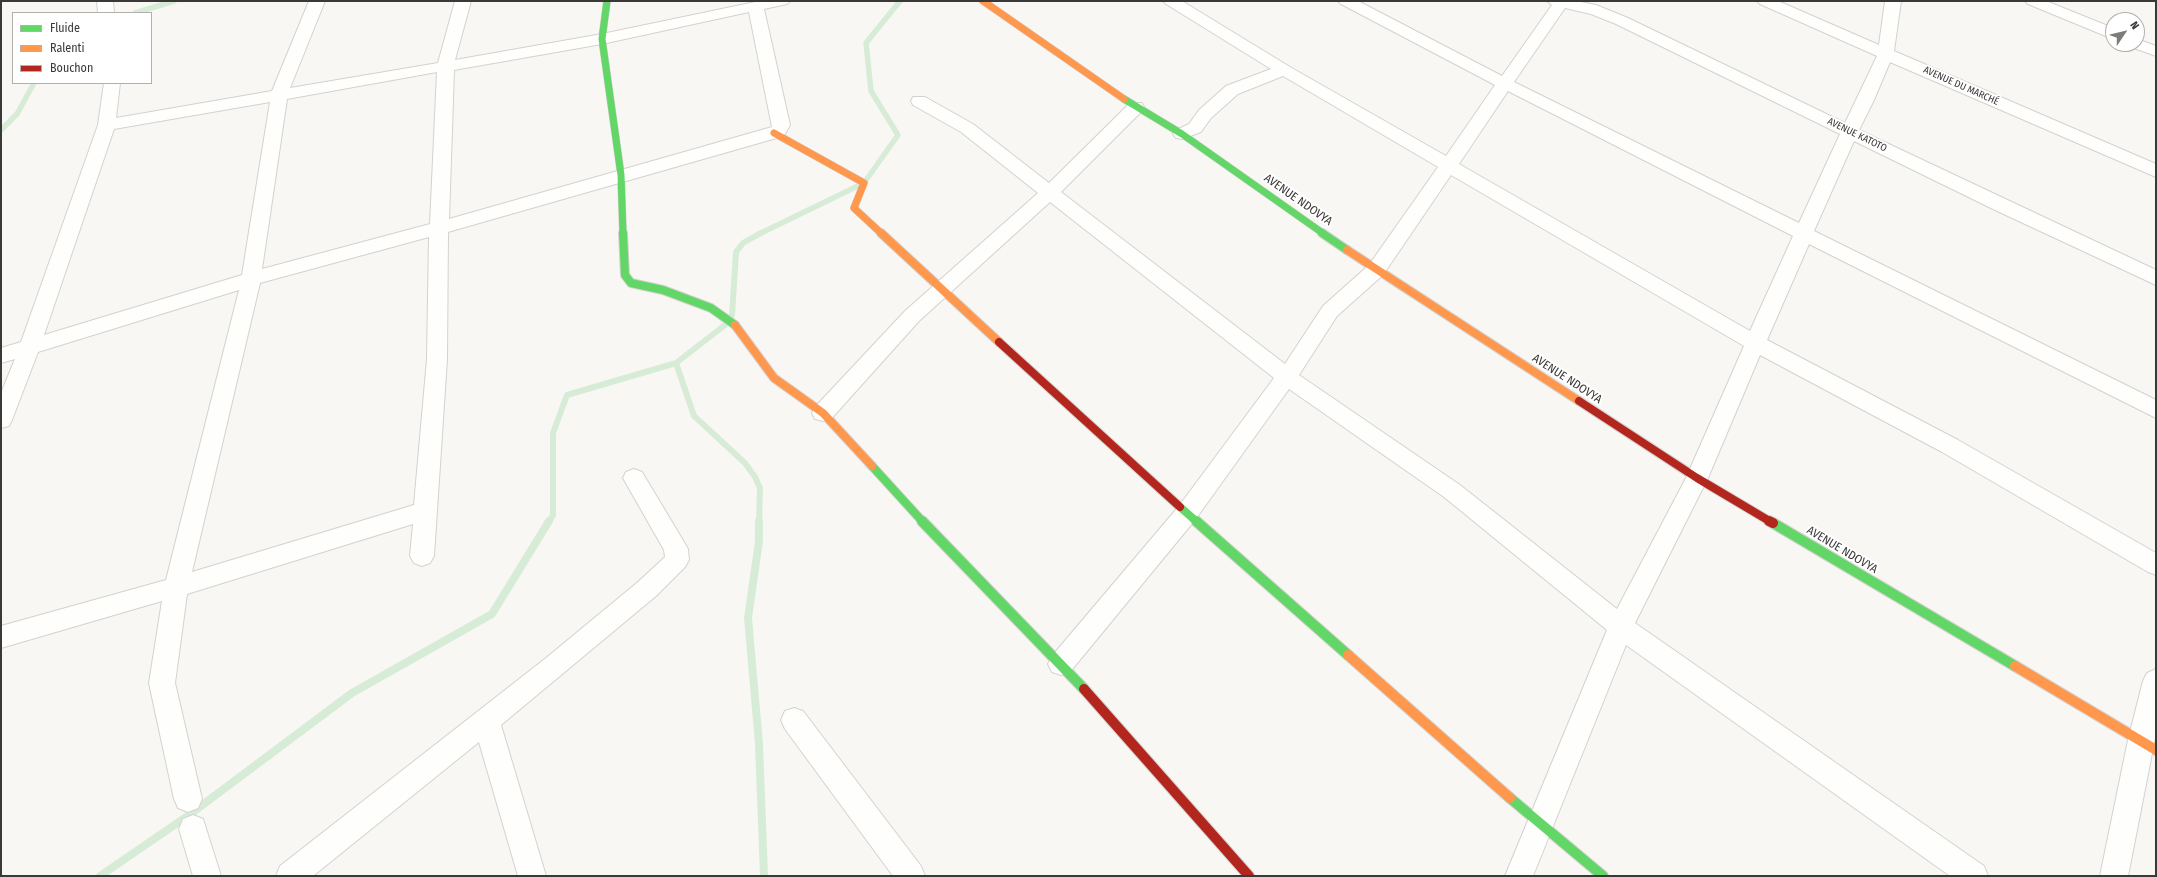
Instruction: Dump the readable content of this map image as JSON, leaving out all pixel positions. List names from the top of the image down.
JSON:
{
  "streets": {
    "street": ["AVENUE DU MARCHÉ", "AVENUE KATOTO", "AVENUE NDOVYA"]
  },
  "legend": ["Fluide", "Ralenti", "Bouchon"],
  "north": "top right"
}
